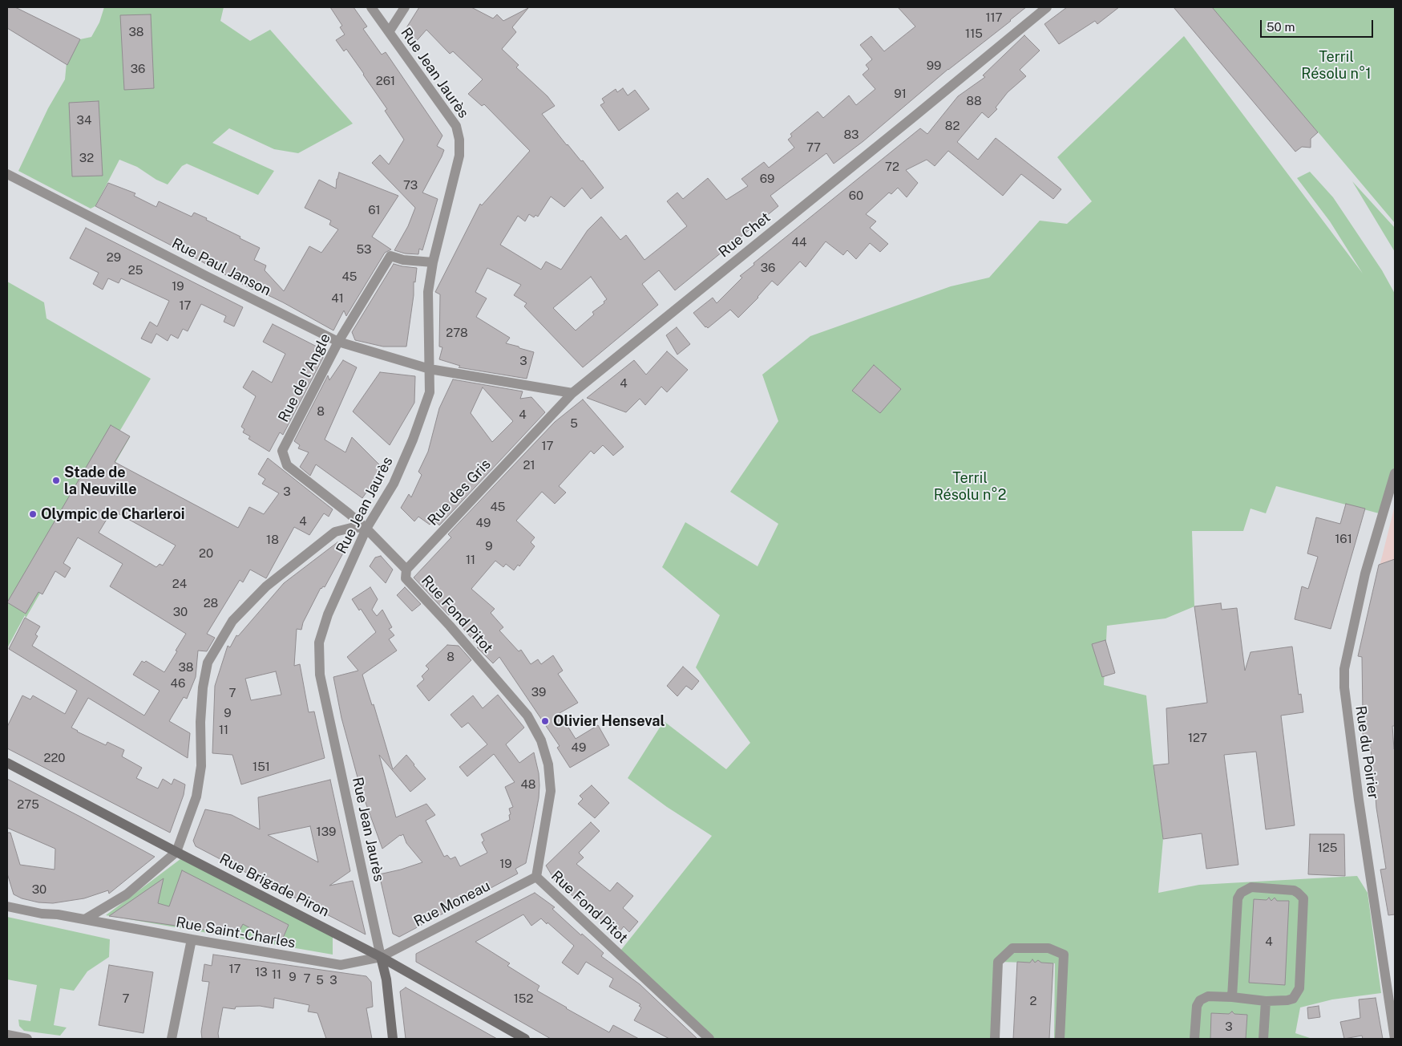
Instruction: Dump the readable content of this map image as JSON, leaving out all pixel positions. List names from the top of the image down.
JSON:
{
  "streets": {
    "street": [
      "Rue Jean Jaurès",
      "Rue Chet",
      "Rue Paul Janson",
      "Rue de l'Angle",
      "Rue des Gris",
      "Rue Fond Pitot",
      "Rue du Poirier",
      "Rue Brigade Piron",
      "Rue Moneau",
      "Rue Saint-Charles"
    ]
  },
  "crossings": [
    ["Rue Jean Jaurès", "Rue Paul Janson"],
    ["Rue Jean Jaurès", "Rue de l'Angle"],
    ["Rue Jean Jaurès", "Rue Brigade Piron"],
    ["Rue Jean Jaurès", "Rue Moneau"],
    ["Rue Jean Jaurès", "Rue Saint-Charles"],
    ["Rue Chet", "Rue des Gris"],
    ["Rue Paul Janson", "Rue de l'Angle"],
    ["Rue des Gris", "Rue Fond Pitot"],
    ["Rue Fond Pitot", "Rue Moneau"],
    ["Rue Brigade Piron", "Rue Moneau"],
    ["Rue Brigade Piron", "Rue Saint-Charles"],
    ["Rue Moneau", "Rue Saint-Charles"]
  ],
  "parks": ["Terril Résolu n°1", "Terril Résolu n°2"],
  "places": ["Stade de la Neuville", "Olympic de Charleroi", "Olivier Henseval"],
  "house_numbers": [
    "117",
    "38",
    "115",
    "99",
    "36",
    "261",
    "91",
    "88",
    "34",
    "82",
    "83",
    "77",
    "32",
    "72",
    "69",
    "73",
    "60",
    "61",
    "44",
    "53",
    "29",
    "36",
    "25",
    "45",
    "19",
    "41",
    "17",
    "278",
    "3",
    "4",
    "8",
    "4",
    "5",
    "17",
    "21",
    "3",
    "45",
    "4",
    "49",
    "161",
    "18",
    "9",
    "20",
    "11",
    "24",
    "28",
    "30",
    "8",
    "38",
    "46",
    "39",
    "7",
    "9",
    "11",
    "127",
    "49",
    "220",
    "151",
    "48",
    "275",
    "139",
    "125",
    "19",
    "30",
    "4",
    "17",
    "13",
    "11",
    "9",
    "7",
    "5",
    "3",
    "7",
    "152",
    "2",
    "3"
  ],
  "scale_bar": "50 m"
}
